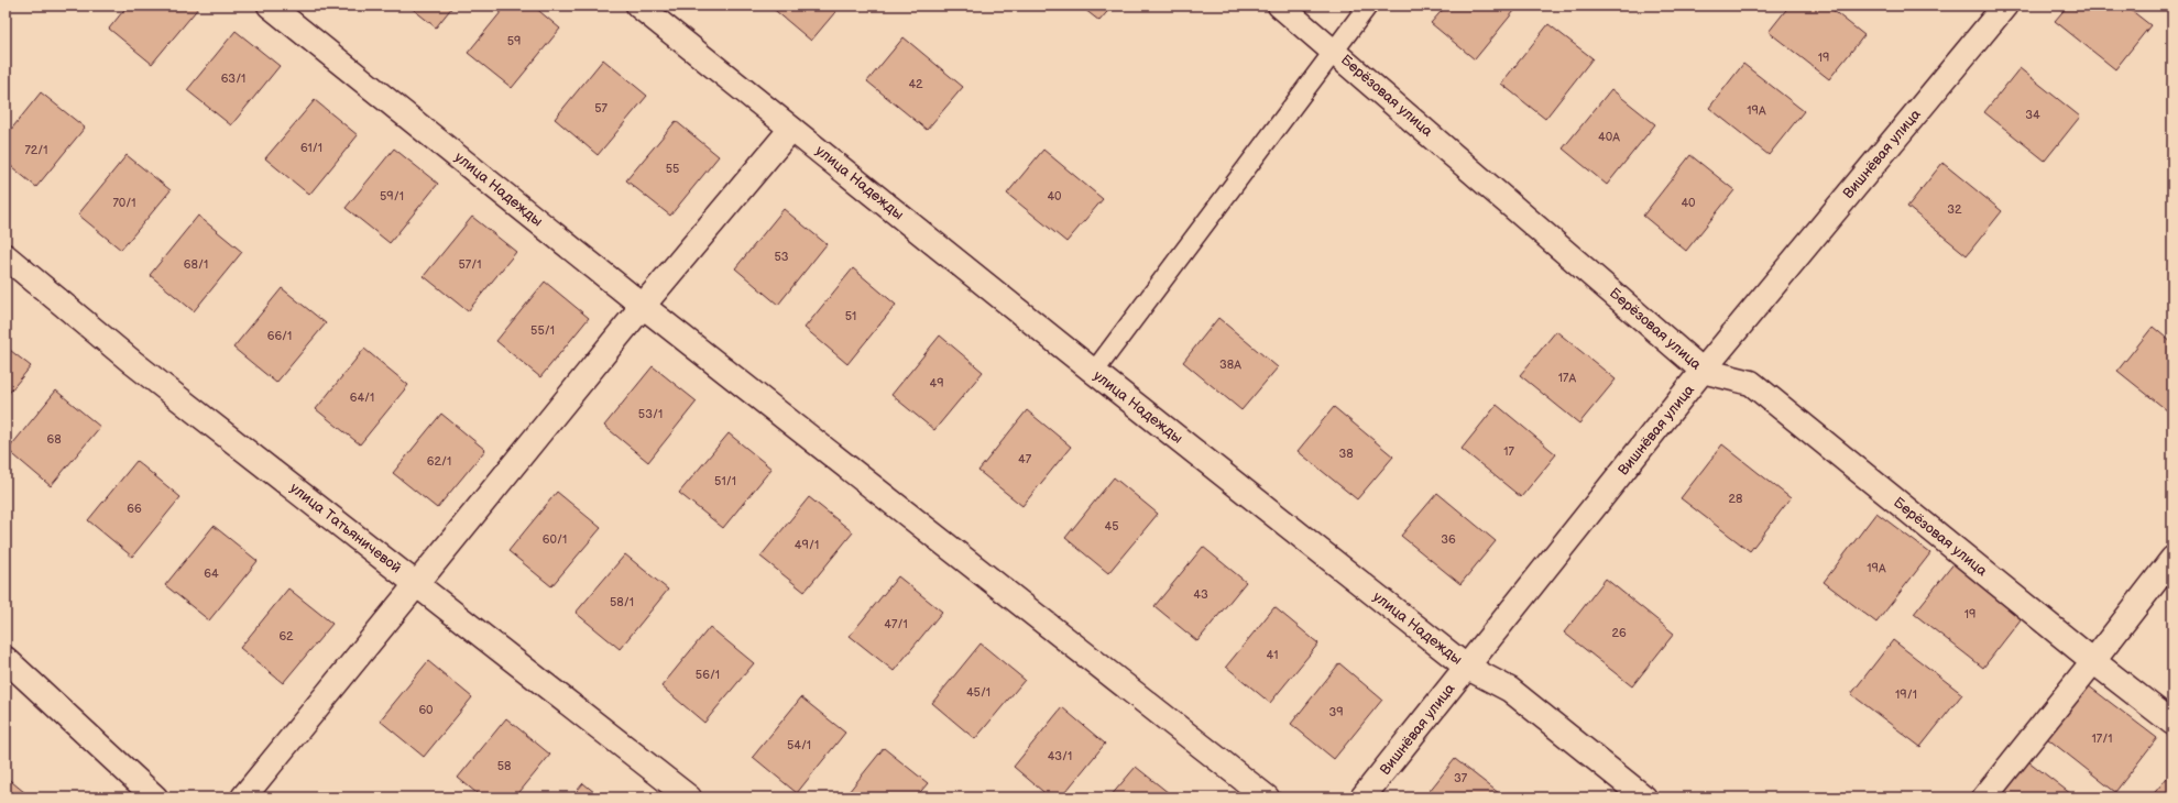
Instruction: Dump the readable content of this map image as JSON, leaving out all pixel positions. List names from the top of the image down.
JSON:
{
  "streets": {
    "street": [
      "Берёзовая улица",
      "Вишнёвая улица",
      "улица Надежды",
      "улица Татьяничевой"
    ]
  },
  "crossings": [
    ["Берёзовая улица", "Вишнёвая улица"],
    ["Вишнёвая улица", "улица Надежды"]
  ],
  "house_numbers": [
    "59",
    "19",
    "63/1",
    "42",
    "57",
    "19А",
    "34",
    "40А",
    "61/1",
    "72/1",
    "55",
    "59/1",
    "40",
    "70/1",
    "40",
    "32",
    "53",
    "68/1",
    "57/1",
    "51",
    "55/1",
    "66/1",
    "38А",
    "17А",
    "49",
    "64/1",
    "53/1",
    "68",
    "17",
    "38",
    "47",
    "62/1",
    "51/1",
    "28",
    "66",
    "45",
    "60/1",
    "36",
    "49/1",
    "19А",
    "64",
    "43",
    "58/1",
    "19",
    "47/1",
    "26",
    "62",
    "41",
    "56/1",
    "45/1",
    "19/1",
    "60",
    "39",
    "17/1",
    "54/1",
    "43/1",
    "58",
    "37"
  ]
}
